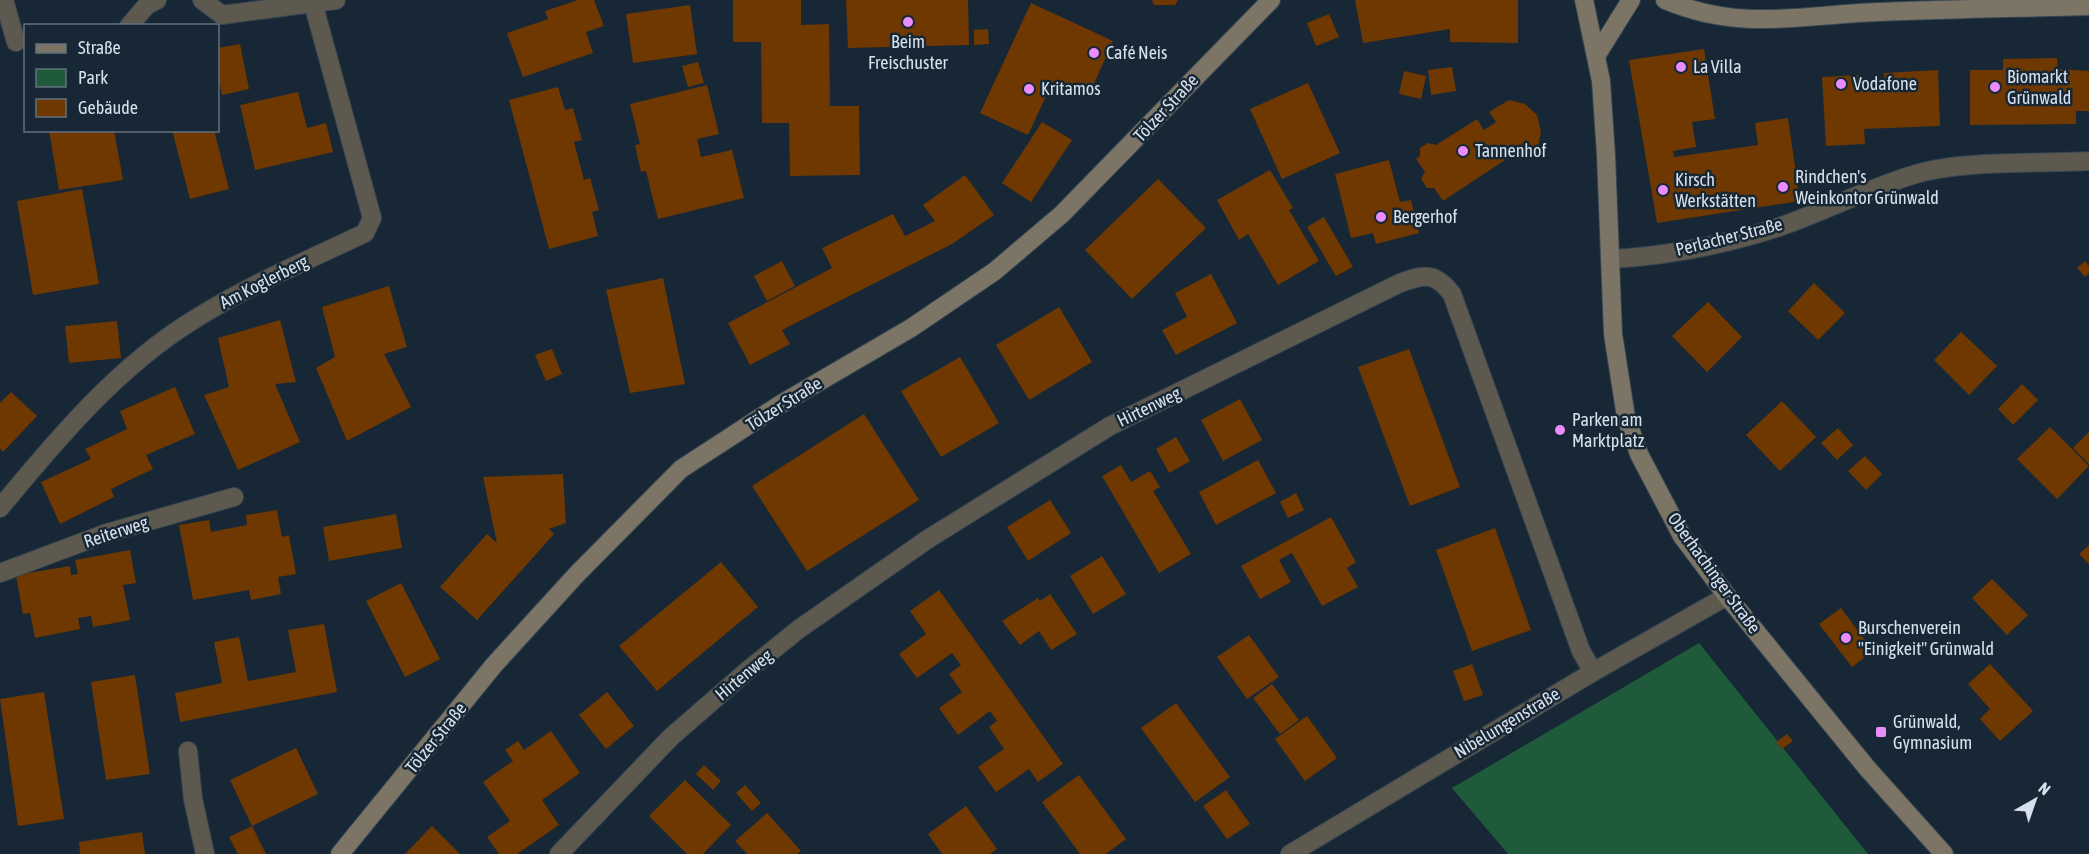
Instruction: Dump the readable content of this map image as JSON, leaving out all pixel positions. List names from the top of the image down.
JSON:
{
  "streets": {
    "main road": ["Tölzer Straße", "Oberhachinger Straße"],
    "street": [
      "Perlacher Straße",
      "Am Koglerberg",
      "Hirtenweg",
      "Reiterweg",
      "Nibelungenstraße"
    ]
  },
  "crossings": [
    ["Perlacher Straße", "Oberhachinger Straße"],
    ["Hirtenweg", "Nibelungenstraße"],
    ["Oberhachinger Straße", "Nibelungenstraße"]
  ],
  "places": {
    "other": [
      "Beim Freischuster",
      "Café Neis",
      "La Villa",
      "Vodafone",
      "Biomarkt Grünwald",
      "Kritamos",
      "Tannenhof",
      "Rindchen's Weinkontor Grünwald",
      "Kirsch Werkstätten",
      "Bergerhof",
      "Parken am Marktplatz",
      "Burschenverein \"Einigkeit\" Grünwald"
    ],
    "transit": ["Grünwald, Gymnasium"]
  },
  "legend": ["Straße", "Park", "Gebäude"],
  "north": "top right"
}
